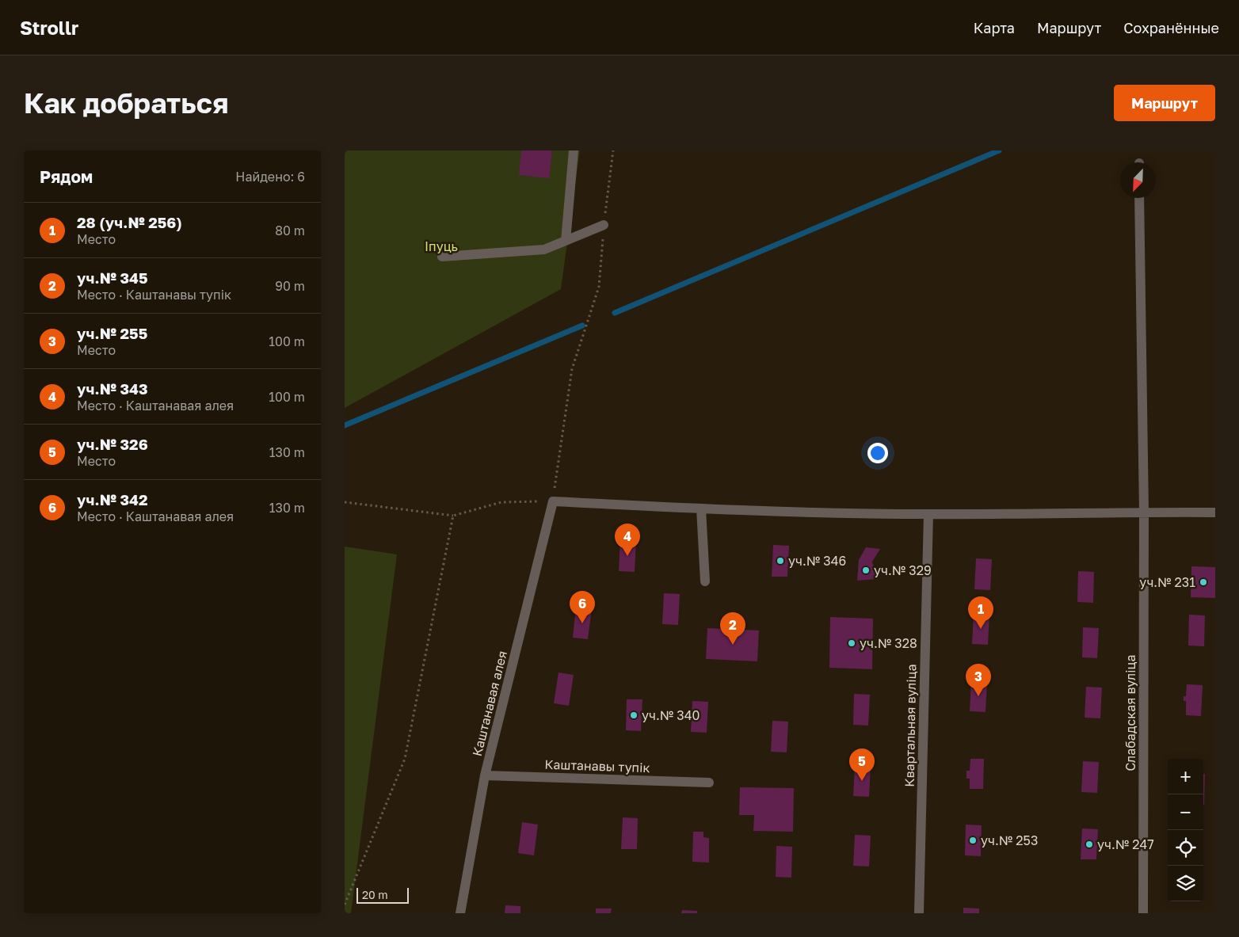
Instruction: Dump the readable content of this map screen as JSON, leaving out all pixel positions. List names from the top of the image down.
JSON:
{
  "streets": {
    "street": [
      "Каштанавая алея",
      "Слабадская вуліца",
      "Квартальная вуліца",
      "Каштанавы тупік"
    ]
  },
  "crossings": [
    ["Каштанавая алея", "Каштанавы тупік"]
  ],
  "parks": ["Іпуць"],
  "places": [
    "уч.№ 346",
    "уч.№ 329",
    "уч.№ 231",
    "уч.№ 328",
    "уч.№ 340",
    "уч.№ 253",
    "уч.№ 247"
  ],
  "scale_bar": "20 m",
  "north": "bottom left",
  "page": {
    "header": "Strollr",
    "nav": ["Карта", "Маршрут", "Сохранённые"],
    "buttons": "Маршрут",
    "title": "Как добраться",
    "heading": ["Рядом", "Найдено: 6"],
    "list": [
      {
        "mark": "1",
        "name": "28 (уч.№ 256)",
        "note": "Место",
        "value": "80 m"
      },
      {
        "mark": "2",
        "name": "уч.№ 345",
        "note": "Место · Каштанавы тупік",
        "value": "90 m"
      },
      {
        "mark": "3",
        "name": "уч.№ 255",
        "note": "Место",
        "value": "100 m"
      },
      {
        "mark": "4",
        "name": "уч.№ 343",
        "note": "Место · Каштанавая алея",
        "value": "100 m"
      },
      {
        "mark": "5",
        "name": "уч.№ 326",
        "note": "Место",
        "value": "130 m"
      },
      {
        "mark": "6",
        "name": "уч.№ 342",
        "note": "Место · Каштанавая алея",
        "value": "130 m"
      }
    ],
    "pins": [
      "4",
      "6",
      "1",
      "2",
      "3",
      "5"
    ],
    "map_buttons": ["+", "−"],
    "scale": "20 m"
  }
}
